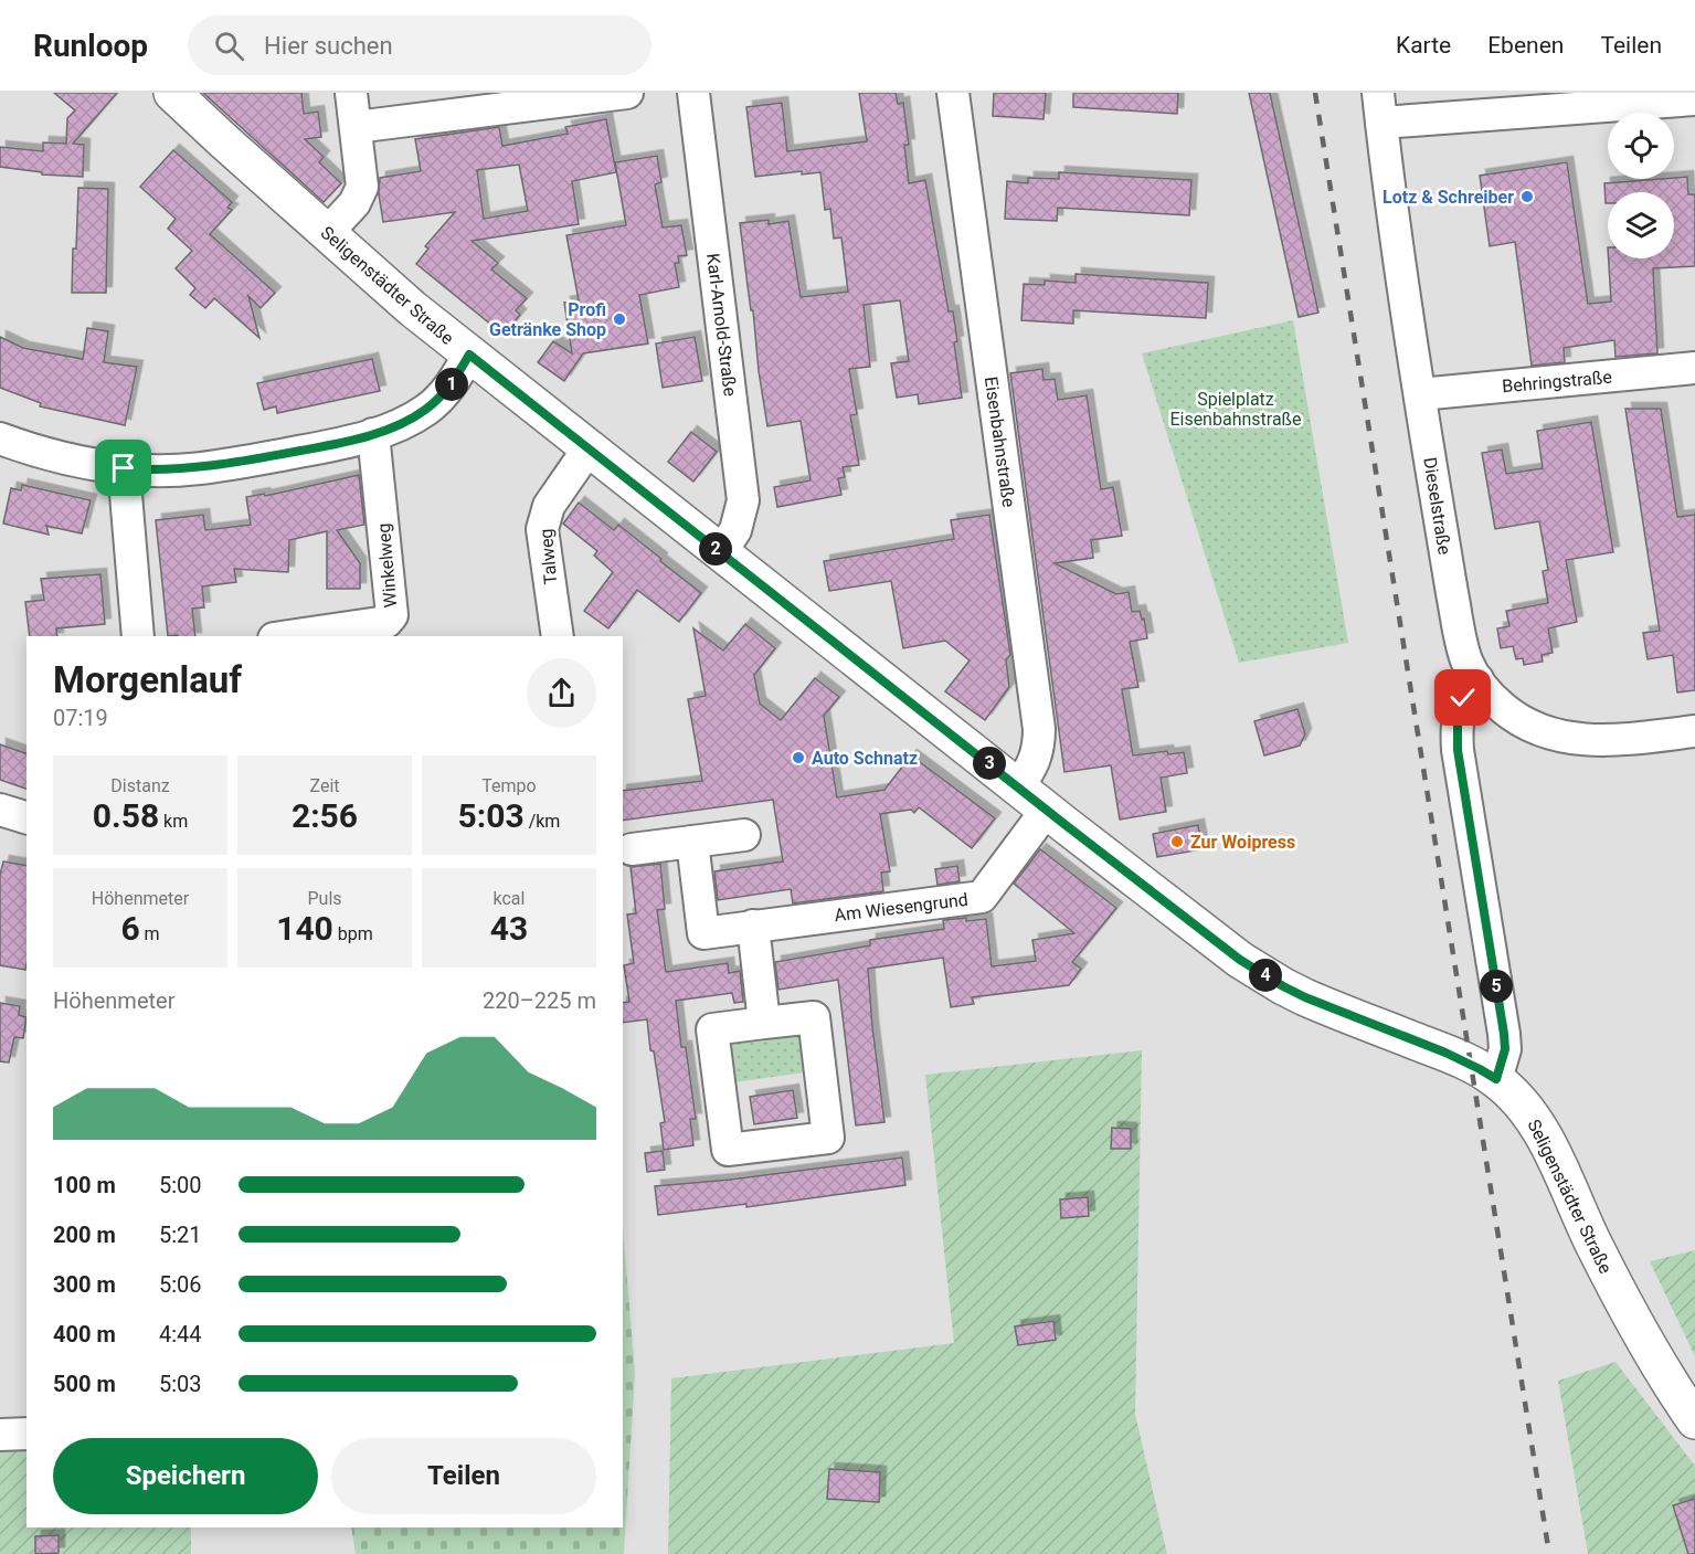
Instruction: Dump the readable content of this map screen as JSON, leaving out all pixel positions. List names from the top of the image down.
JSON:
{
  "streets": {
    "main road": ["Seligenstädter Straße"],
    "street": [
      "Karl-Arnold-Straße",
      "Behringstraße",
      "Eisenbahnstraße",
      "Dieselstraße",
      "Talweg",
      "Winkelweg",
      "Am Wiesengrund"
    ]
  },
  "crossings": [
    ["Seligenstädter Straße", "Karl-Arnold-Straße"],
    ["Seligenstädter Straße", "Eisenbahnstraße"],
    ["Seligenstädter Straße", "Talweg"],
    ["Seligenstädter Straße", "Am Wiesengrund"],
    ["Behringstraße", "Dieselstraße"]
  ],
  "parks": ["Spielplatz Eisenbahnstraße"],
  "places": [
    "Lotz & Schreiber",
    "Profi Getränke Shop",
    "Auto Schnatz",
    "Zur Woipress"
  ],
  "page": {
    "header": "Runloop",
    "search": "Hier suchen",
    "nav": ["Karte", "Ebenen", "Teilen"],
    "pins": [
      "1",
      "2",
      "3",
      "4",
      "5"
    ],
    "heading": ["Morgenlauf", "07:19"],
    "stats": [
      ["Distanz", "0.58 km"],
      ["Zeit", "2:56"],
      ["Tempo", "5:03 /km"],
      ["Höhenmeter", "6 m"],
      ["Puls", "140 bpm"],
      ["kcal", "43"]
    ],
    "chart": ["Höhenmeter", "220–225 m"],
    "list": [
      {
        "name": "100 m",
        "note": "5:00"
      },
      {
        "name": "200 m",
        "note": "5:21"
      },
      {
        "name": "300 m",
        "note": "5:06"
      },
      {
        "name": "400 m",
        "note": "4:44"
      },
      {
        "name": "500 m",
        "note": "5:03"
      }
    ],
    "buttons": ["Speichern", "Teilen"]
  }
}
